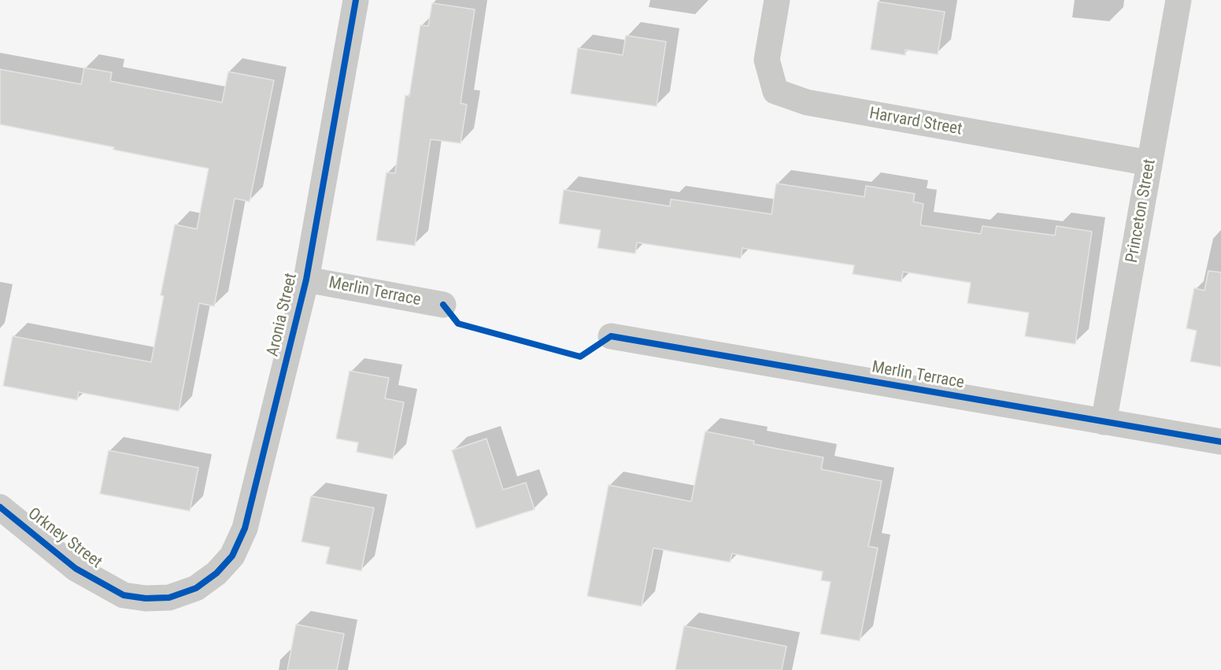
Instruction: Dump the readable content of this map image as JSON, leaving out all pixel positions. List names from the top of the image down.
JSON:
{
  "streets": {
    "street": [
      "Harvard Street",
      "Princeton Street",
      "Merlin Terrace",
      "Aronia Street",
      "Orkney Street"
    ]
  },
  "crossings": [
    ["Harvard Street", "Princeton Street"],
    ["Princeton Street", "Merlin Terrace"],
    ["Merlin Terrace", "Aronia Street"],
    ["Aronia Street", "Orkney Street"]
  ]
}
